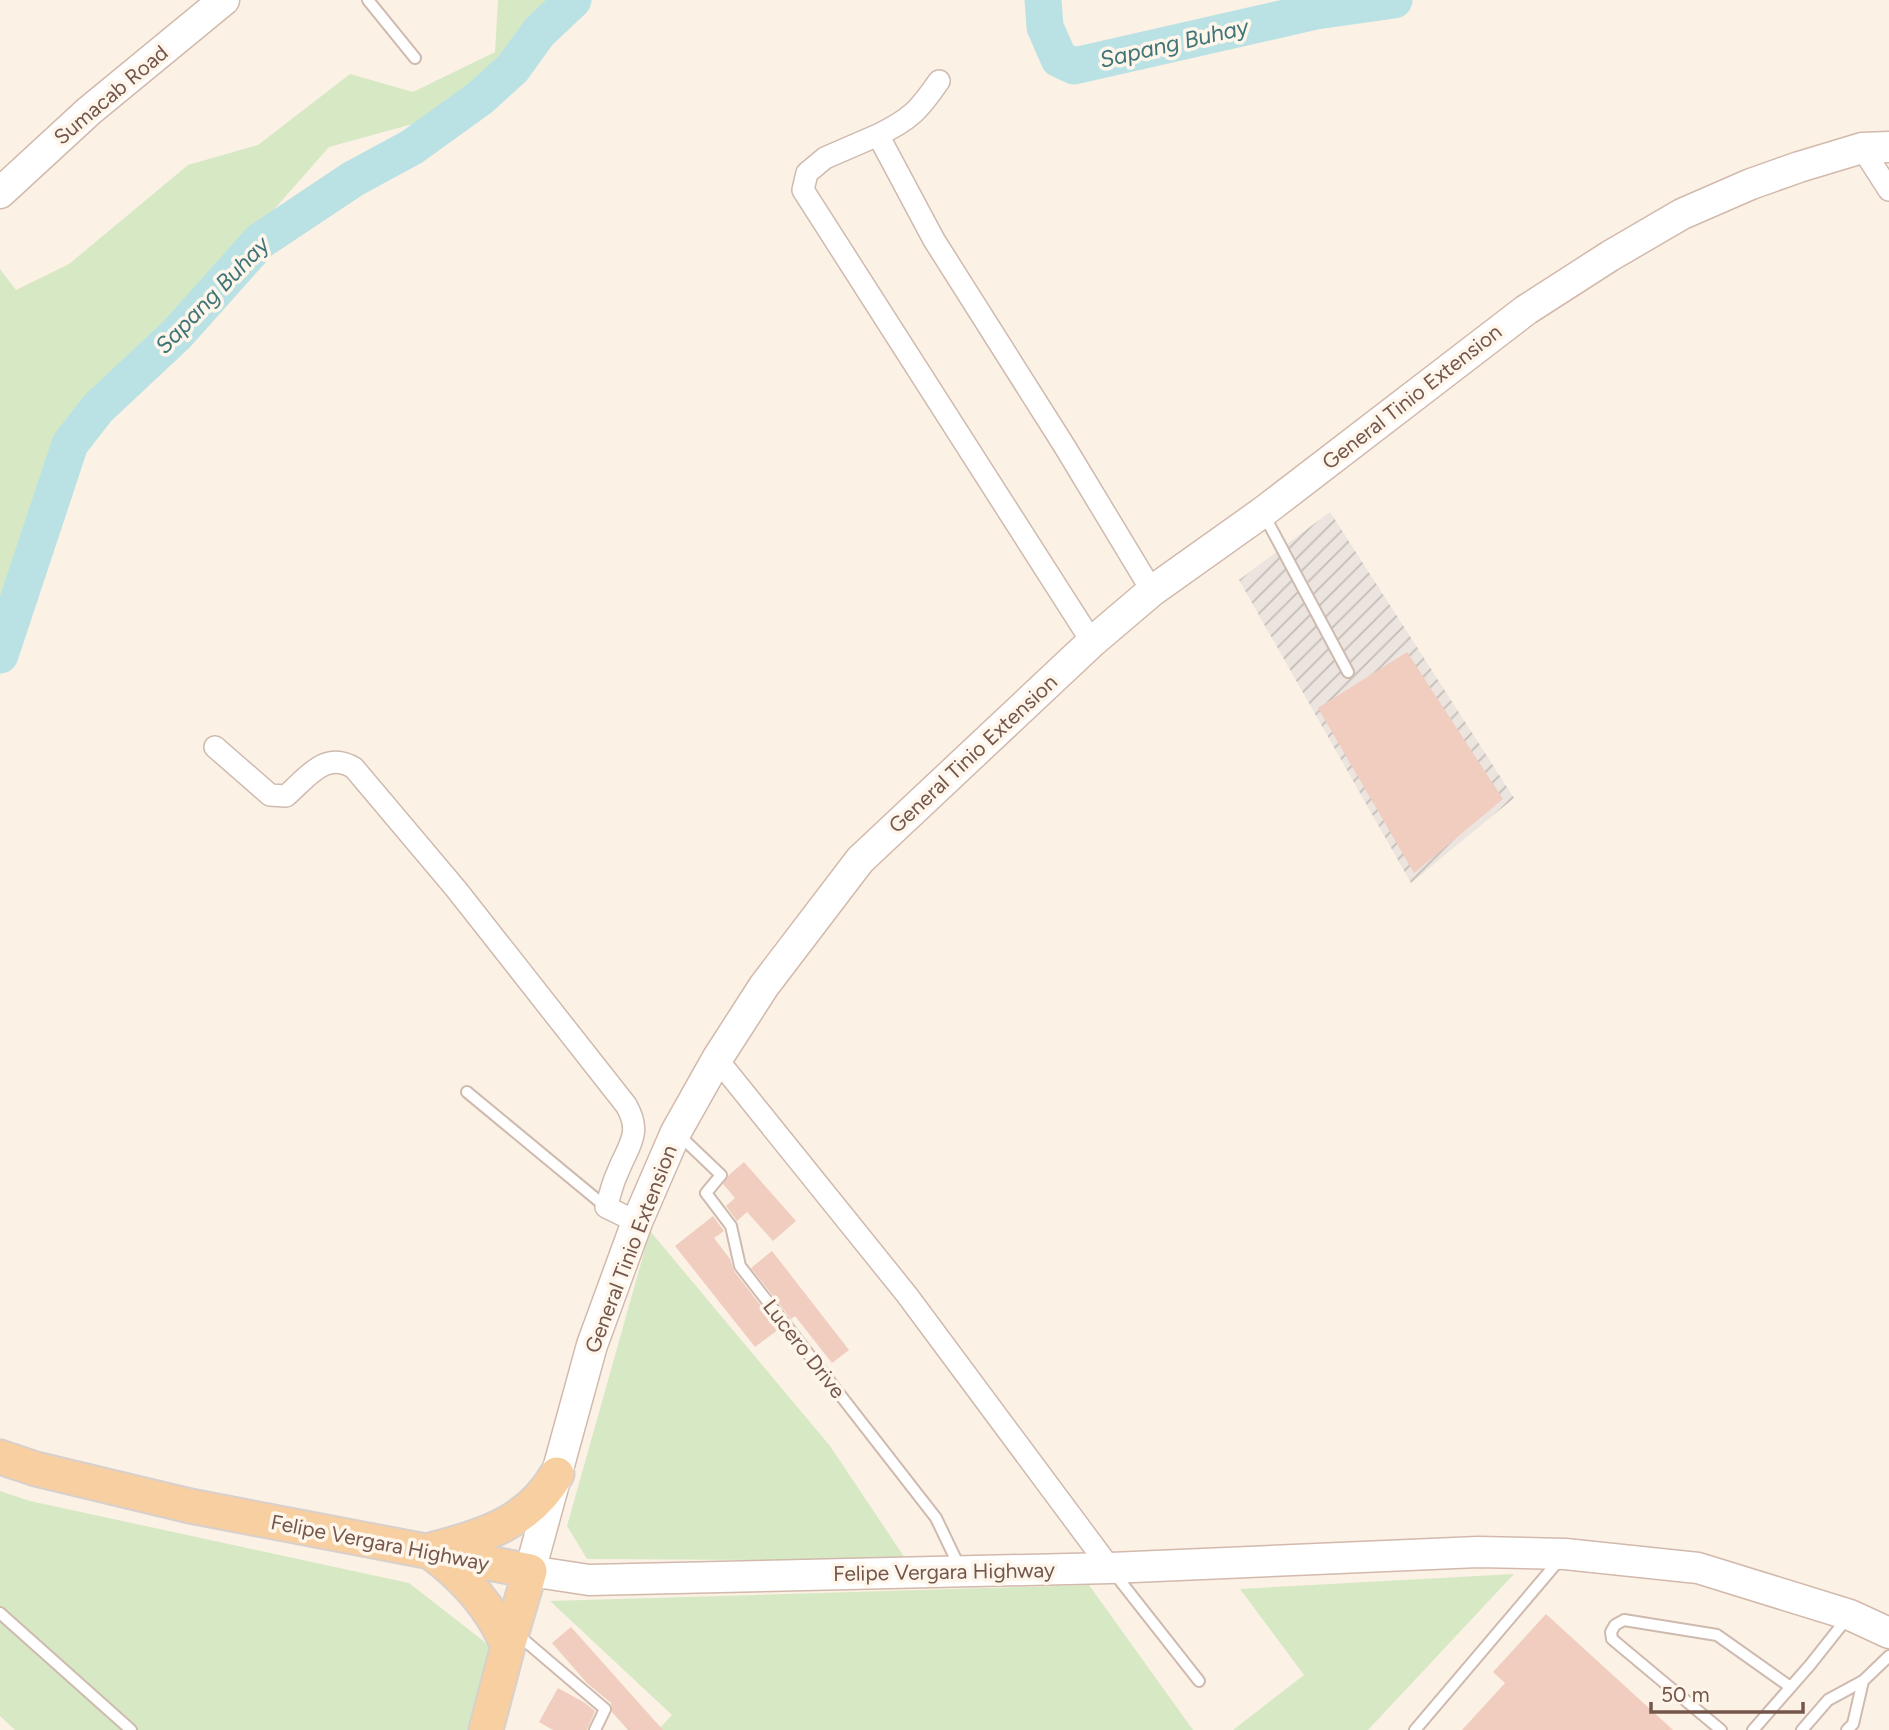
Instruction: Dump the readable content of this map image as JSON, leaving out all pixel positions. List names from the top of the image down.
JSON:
{
  "streets": {
    "main road": ["General Tinio Extension", "Felipe Vergara Highway"],
    "street": ["Sumacab Road"],
    "lane": ["Lucero Drive"]
  },
  "crossings": [
    ["General Tinio Extension", "Lucero Drive"],
    ["General Tinio Extension", "Felipe Vergara Highway"],
    ["Lucero Drive", "Felipe Vergara Highway"]
  ],
  "water": ["Sapang Buhay"],
  "scale_bar": "50 m"
}
